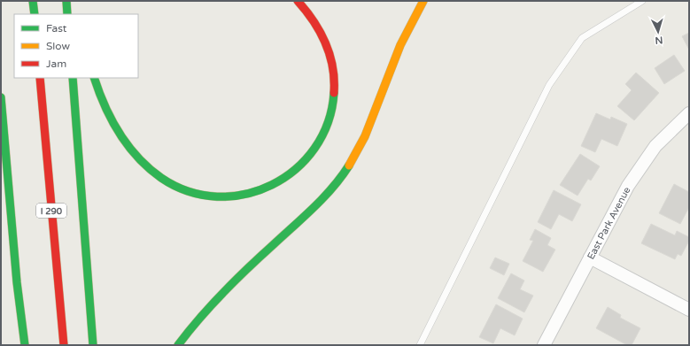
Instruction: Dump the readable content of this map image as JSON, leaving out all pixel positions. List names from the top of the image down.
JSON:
{
  "streets": {
    "highway": ["I 290"],
    "street": ["East Park Avenue"]
  },
  "legend": ["Fast", "Slow", "Jam"],
  "north": "bottom"
}
